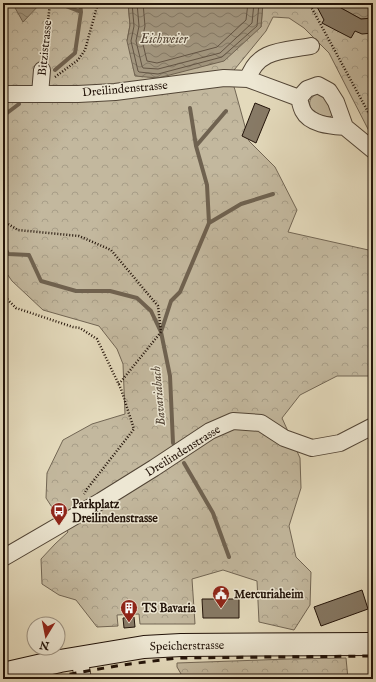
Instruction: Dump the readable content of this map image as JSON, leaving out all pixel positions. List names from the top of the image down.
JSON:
{
  "streets": {
    "main road": ["Speicherstrasse"],
    "street": ["Bitzistrasse", "Dreilindenstrasse"]
  },
  "crossings": [
    ["Bitzistrasse", "Dreilindenstrasse"]
  ],
  "water": ["Eichweier", "Bavariabach"],
  "places": {
    "bus stop": ["Parkplatz Dreilindenstrasse"],
    "public building": ["Mercuriaheim"],
    "building": ["TS Bavaria"]
  },
  "north": "bottom"
}
